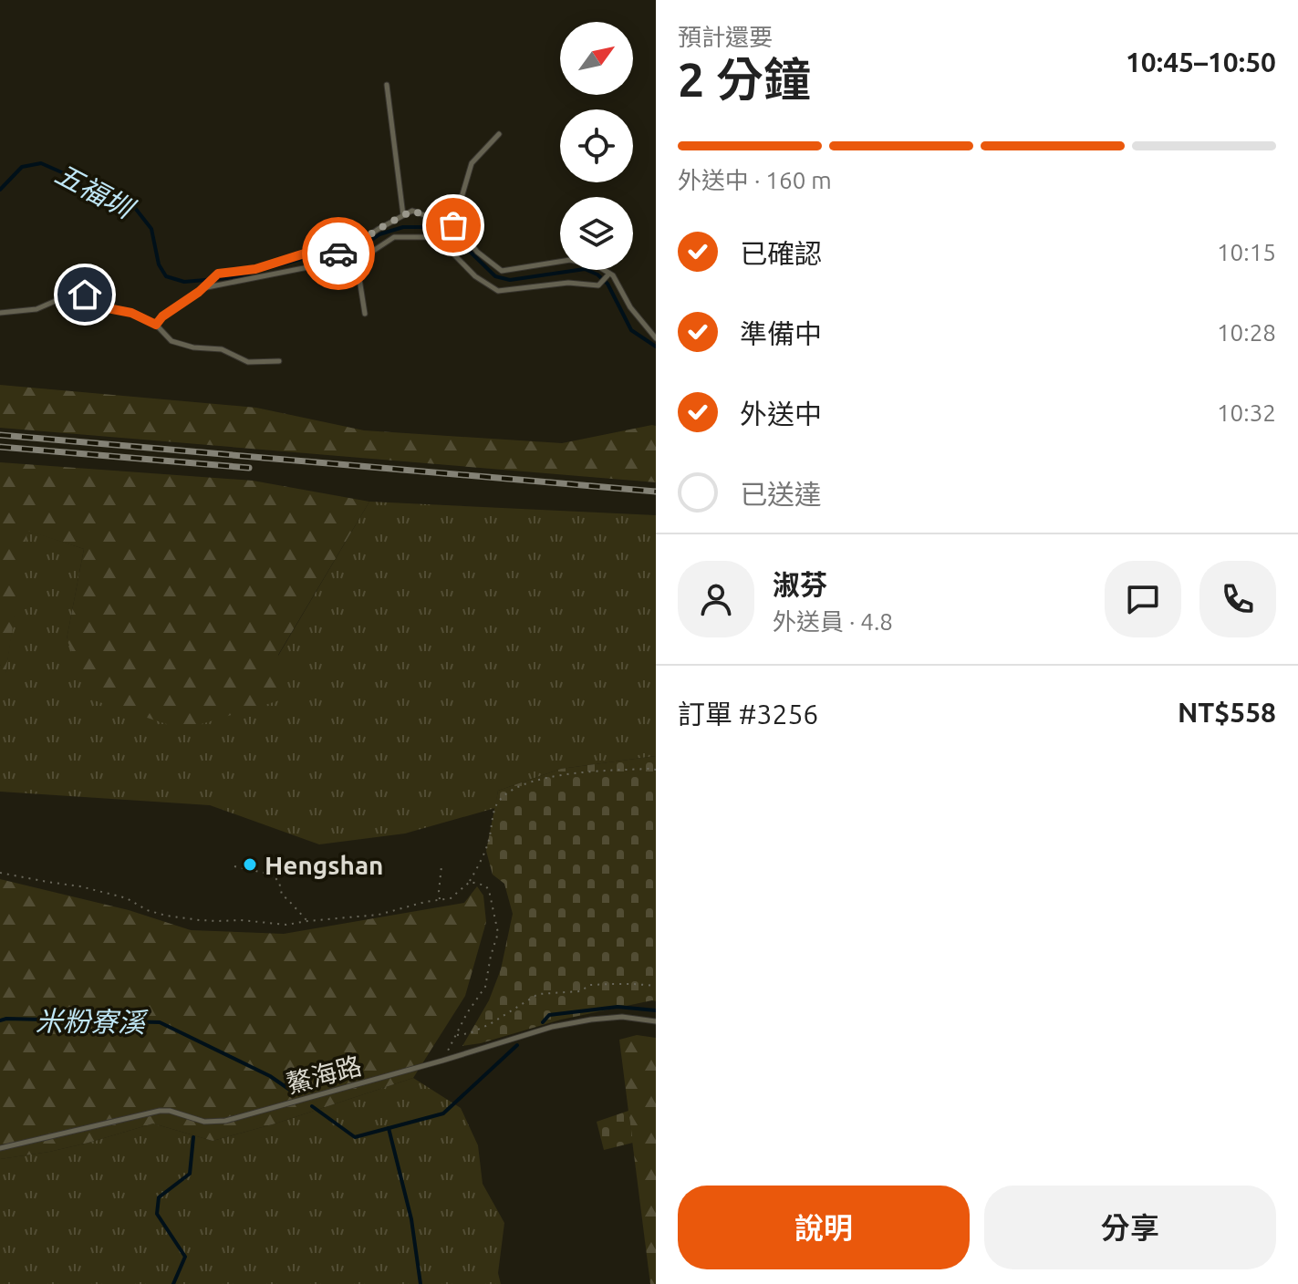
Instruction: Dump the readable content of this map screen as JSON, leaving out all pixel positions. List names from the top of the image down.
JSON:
{
  "streets": {
    "lane": ["鰲海路"]
  },
  "water": ["五福圳", "米粉寮溪"],
  "places": ["Hengshan"],
  "north": "top right",
  "page": {
    "heading": ["2 分鐘", "預計還要", "10:45–10:50"],
    "panel": [
      "淑芬",
      "外送員 · 4.8",
      "訂單 #3256",
      "NT$558"
    ],
    "bar": "外送中 · 160 m",
    "list": [
      ["已確認", "10:15"],
      ["準備中", "10:28"],
      ["外送中", "10:32"],
      "已送達"
    ],
    "buttons": ["說明", "分享"]
  }
}
